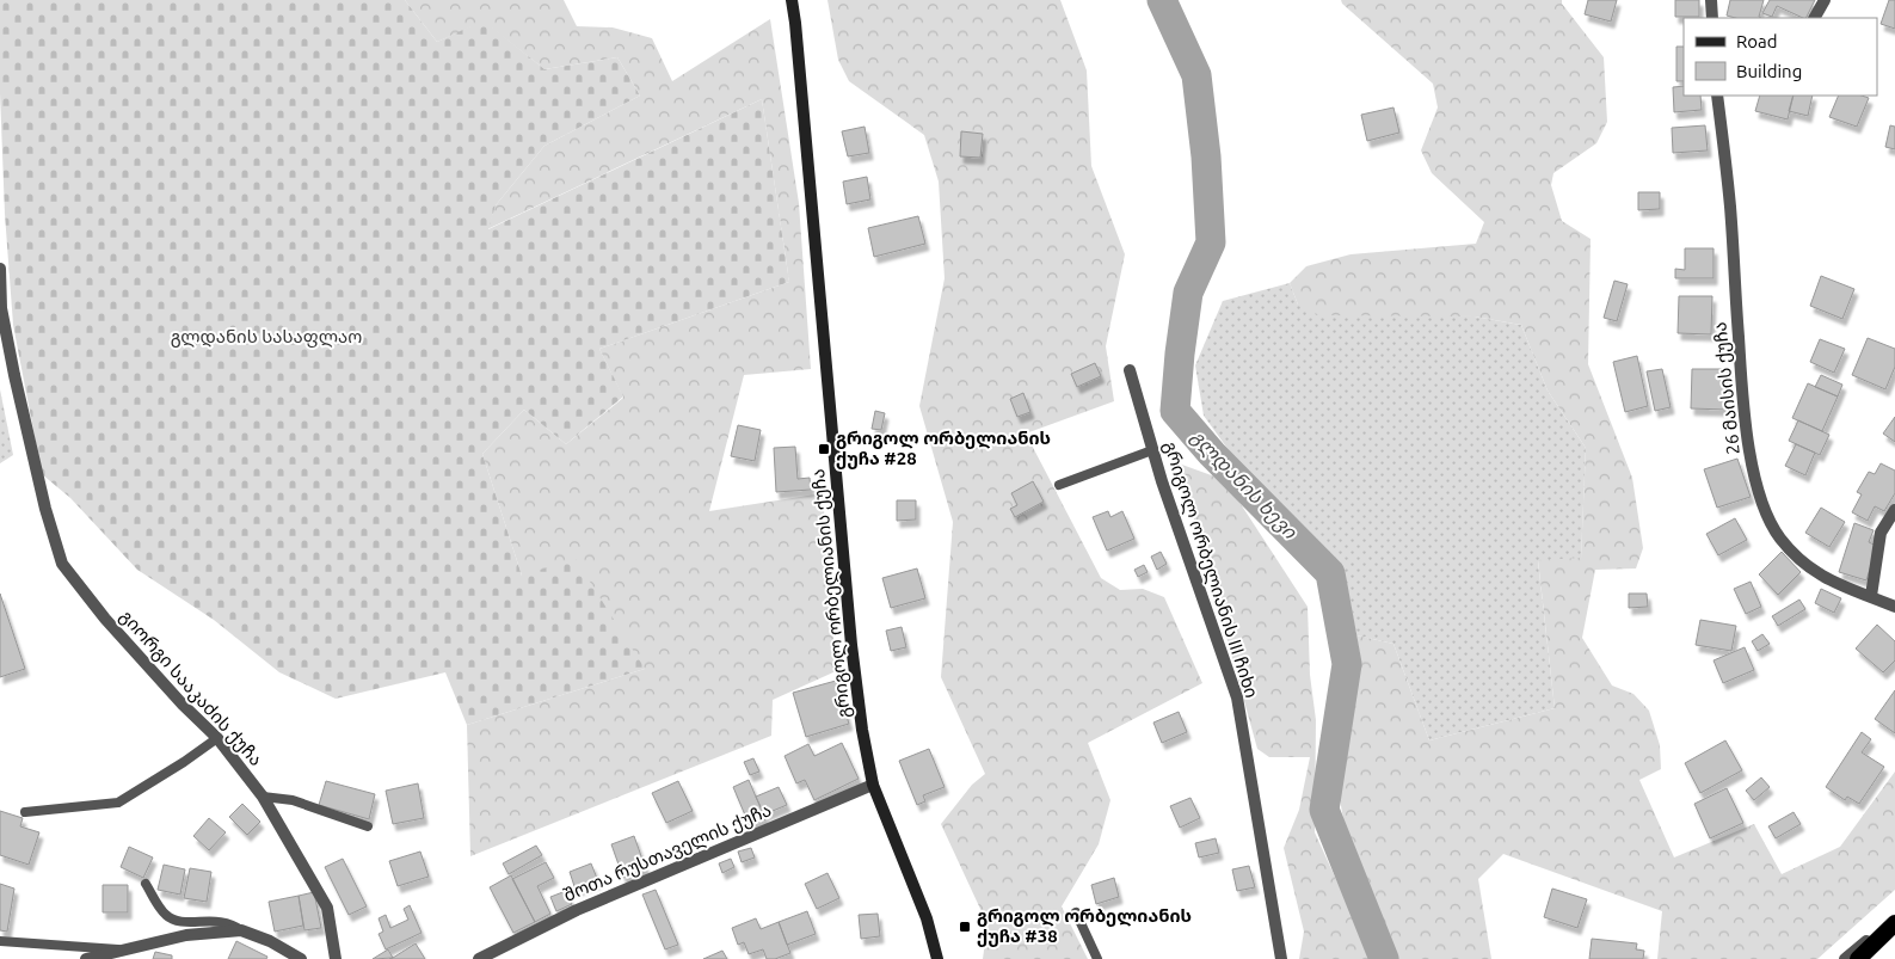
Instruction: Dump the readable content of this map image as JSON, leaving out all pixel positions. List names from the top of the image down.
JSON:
{
  "streets": {
    "main road": ["გრიგოლ ორბელიანის ქუჩა"],
    "street": [
      "26 მაისის ქუჩა",
      "გრიგოლ ორბელიანის III ჩიხი",
      "გიორგი სააკაძის ქუჩა",
      "შოთა რუსთაველის ქუჩა"
    ]
  },
  "crossings": [
    ["გრიგოლ ორბელიანის ქუჩა", "შოთა რუსთაველის ქუჩა"]
  ],
  "water": ["გლდანის ხევი"],
  "parks": ["გლდანის სასაფლაო"],
  "places": {
    "transit": ["გრიგოლ ორბელიანის ქუჩა #28", "გრიგოლ ორბელიანის ქუჩა #38"]
  },
  "legend": ["Road", "Building"]
}
